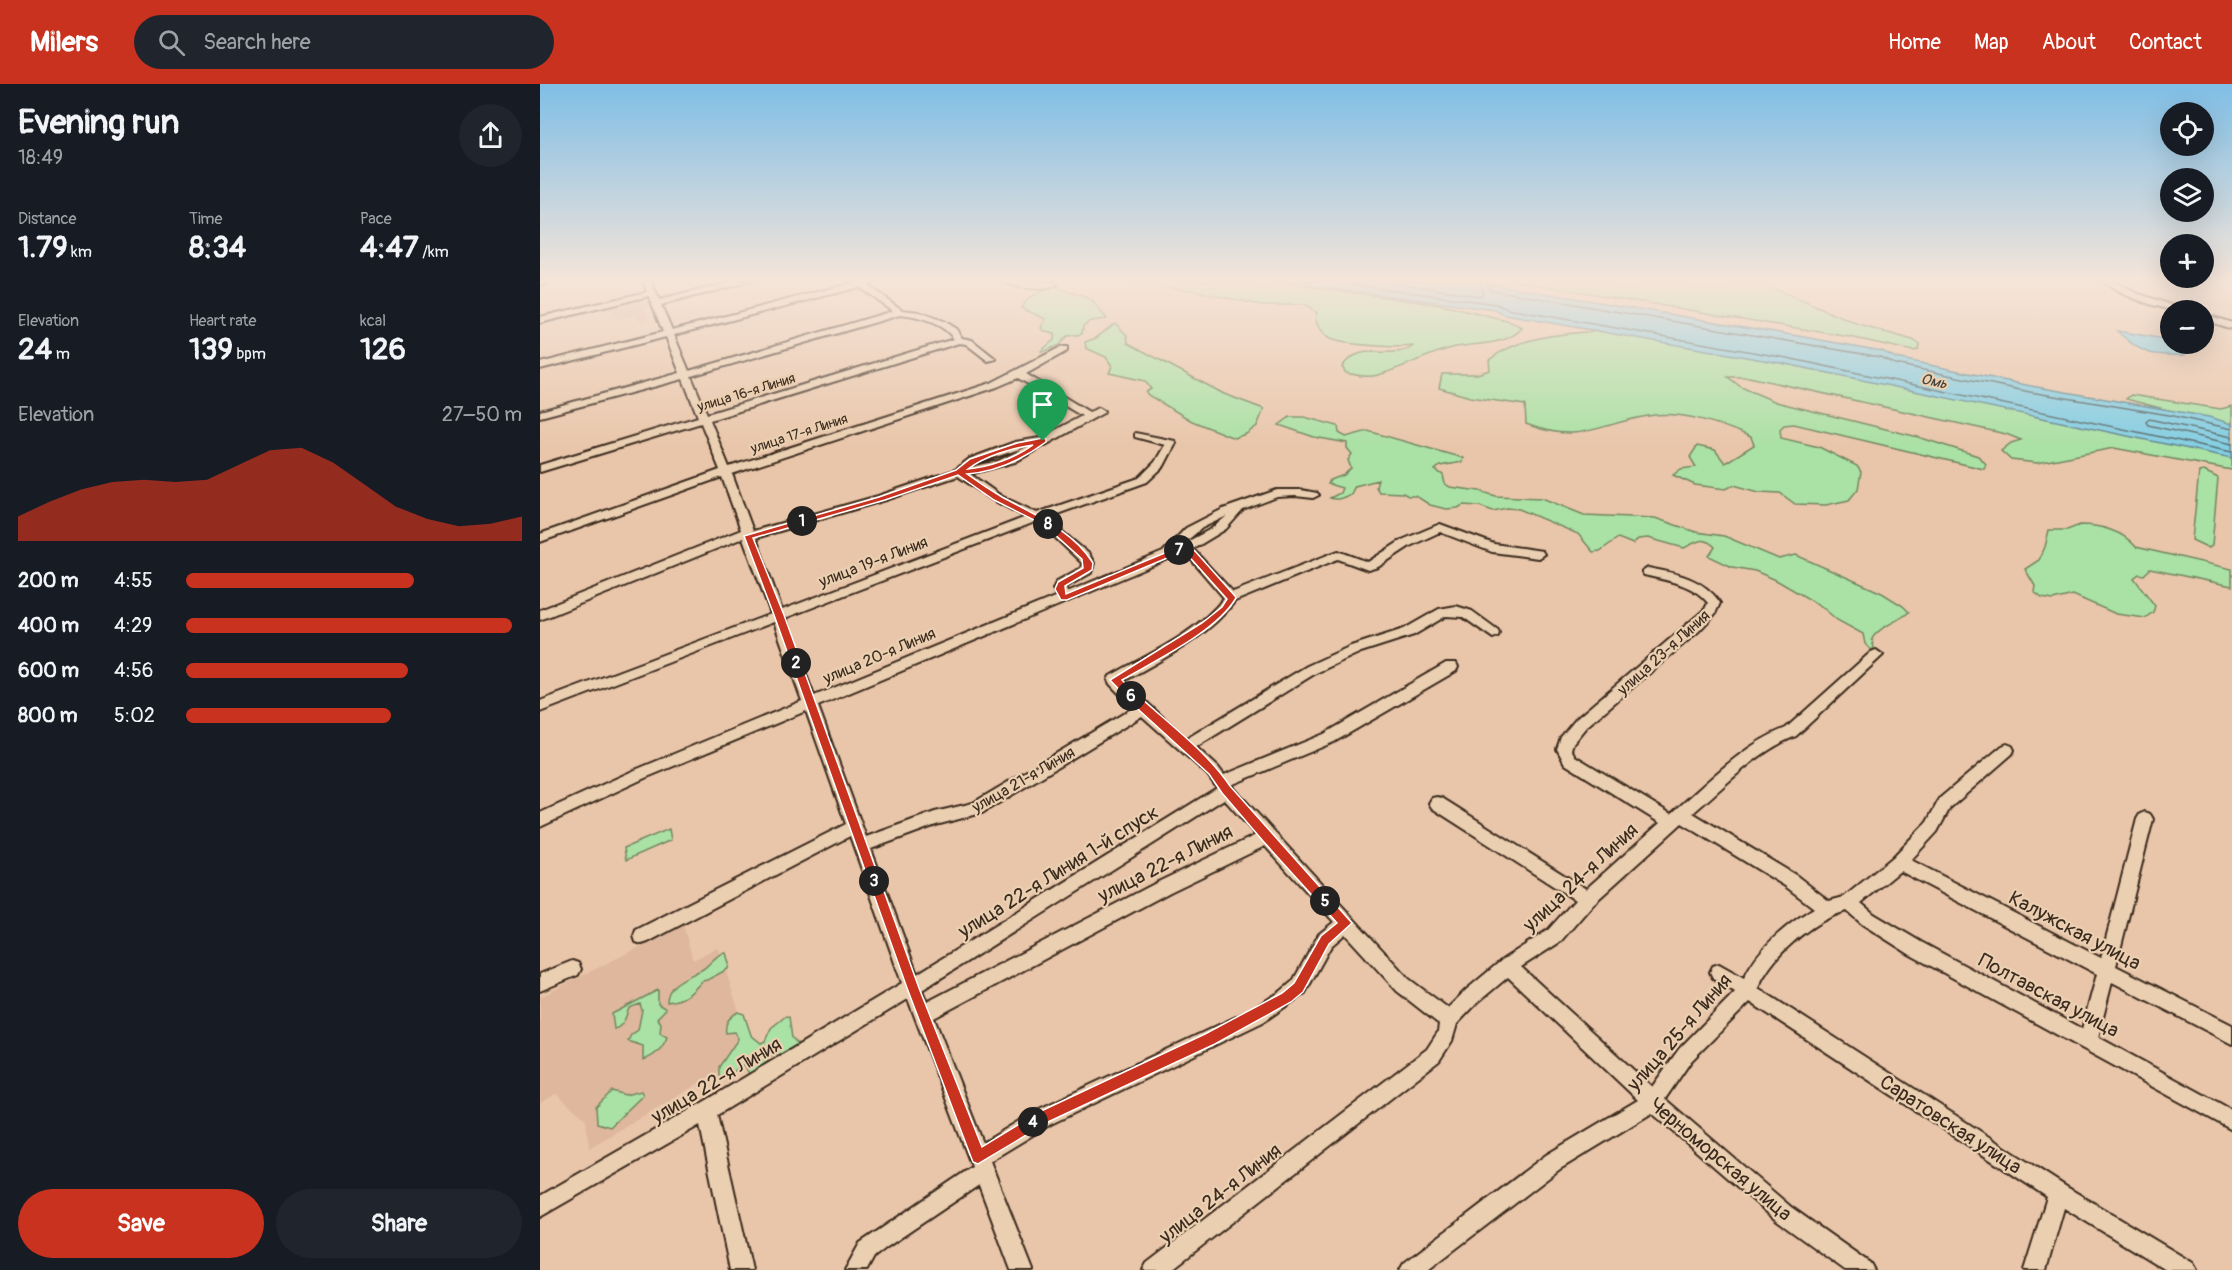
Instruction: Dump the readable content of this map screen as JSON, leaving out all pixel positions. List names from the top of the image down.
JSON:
{
  "streets": {
    "street": [
      "улица 16-я Линия",
      "улица 17-я Линия",
      "улица 19-я Линия",
      "улица 23-я Линия",
      "улица 20-я Линия",
      "улица 21-я Линия",
      "улица 22-я Линия",
      "улица 22-я Линия 1-й спуск",
      "улица 24-я Линия",
      "Калужская улица",
      "Полтавская улица",
      "улица 25-я Линия",
      "Саратовская улица",
      "Черноморская улица"
    ]
  },
  "crossings": [
    ["улица 23-я Линия", "улица 24-я Линия"],
    ["улица 22-я Линия", "улица 22-я Линия 1-й спуск"],
    ["улица 24-я Линия", "Черноморская улица"],
    ["Калужская улица", "улица 25-я Линия"],
    ["Полтавская улица", "улица 25-я Линия"],
    ["улица 25-я Линия", "Саратовская улица"],
    ["улица 25-я Линия", "Черноморская улица"]
  ],
  "water": ["Омь"],
  "page": {
    "header": "Milers",
    "search": "Search here",
    "nav": [
      "Home",
      "Map",
      "About",
      "Contact"
    ],
    "heading": ["Evening run", "18:49"],
    "map_buttons": ["+", "−"],
    "stats": [
      ["Distance", "1.79 km"],
      ["Time", "8:34"],
      ["Pace", "4:47 /km"],
      ["Elevation", "24 m"],
      ["Heart rate", "139 bpm"],
      ["kcal", "126"]
    ],
    "chart": ["Elevation", "27–50 m"],
    "pins": [
      "1",
      "8",
      "7",
      "2",
      "6",
      "3",
      "5",
      "4"
    ],
    "list": [
      {
        "name": "200 m",
        "note": "4:55"
      },
      {
        "name": "400 m",
        "note": "4:29"
      },
      {
        "name": "600 m",
        "note": "4:56"
      },
      {
        "name": "800 m",
        "note": "5:02"
      }
    ],
    "buttons": ["Save", "Share"]
  }
}
